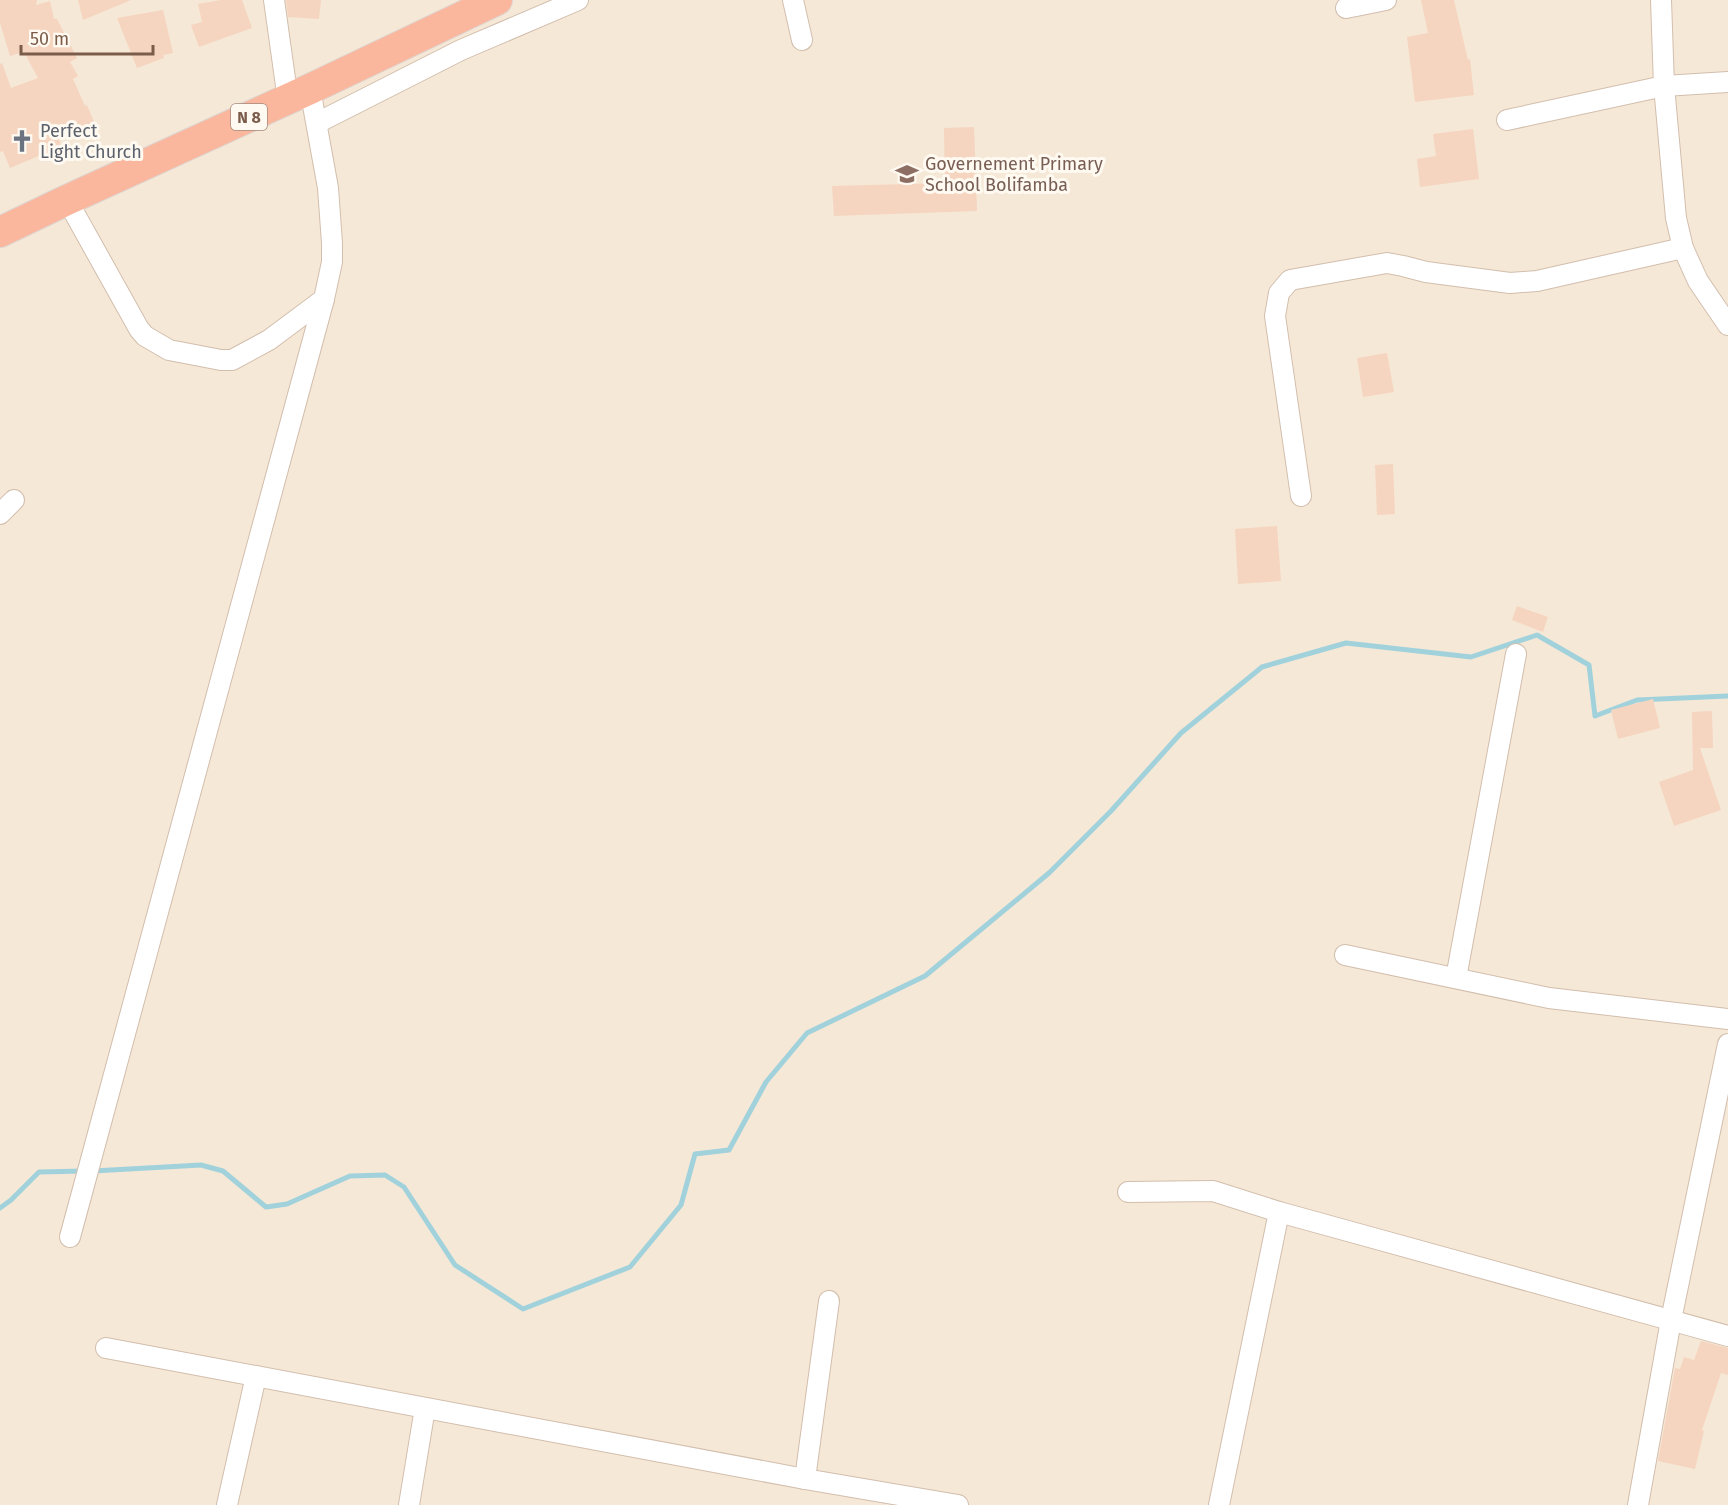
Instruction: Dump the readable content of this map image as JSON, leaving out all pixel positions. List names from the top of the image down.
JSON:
{
  "streets": {
    "highway": ["N 8"]
  },
  "places": {
    "church": ["Perfect Light Church"],
    "school or university": ["Governement Primary School Bolifamba"]
  },
  "scale_bar": "50 m"
}
